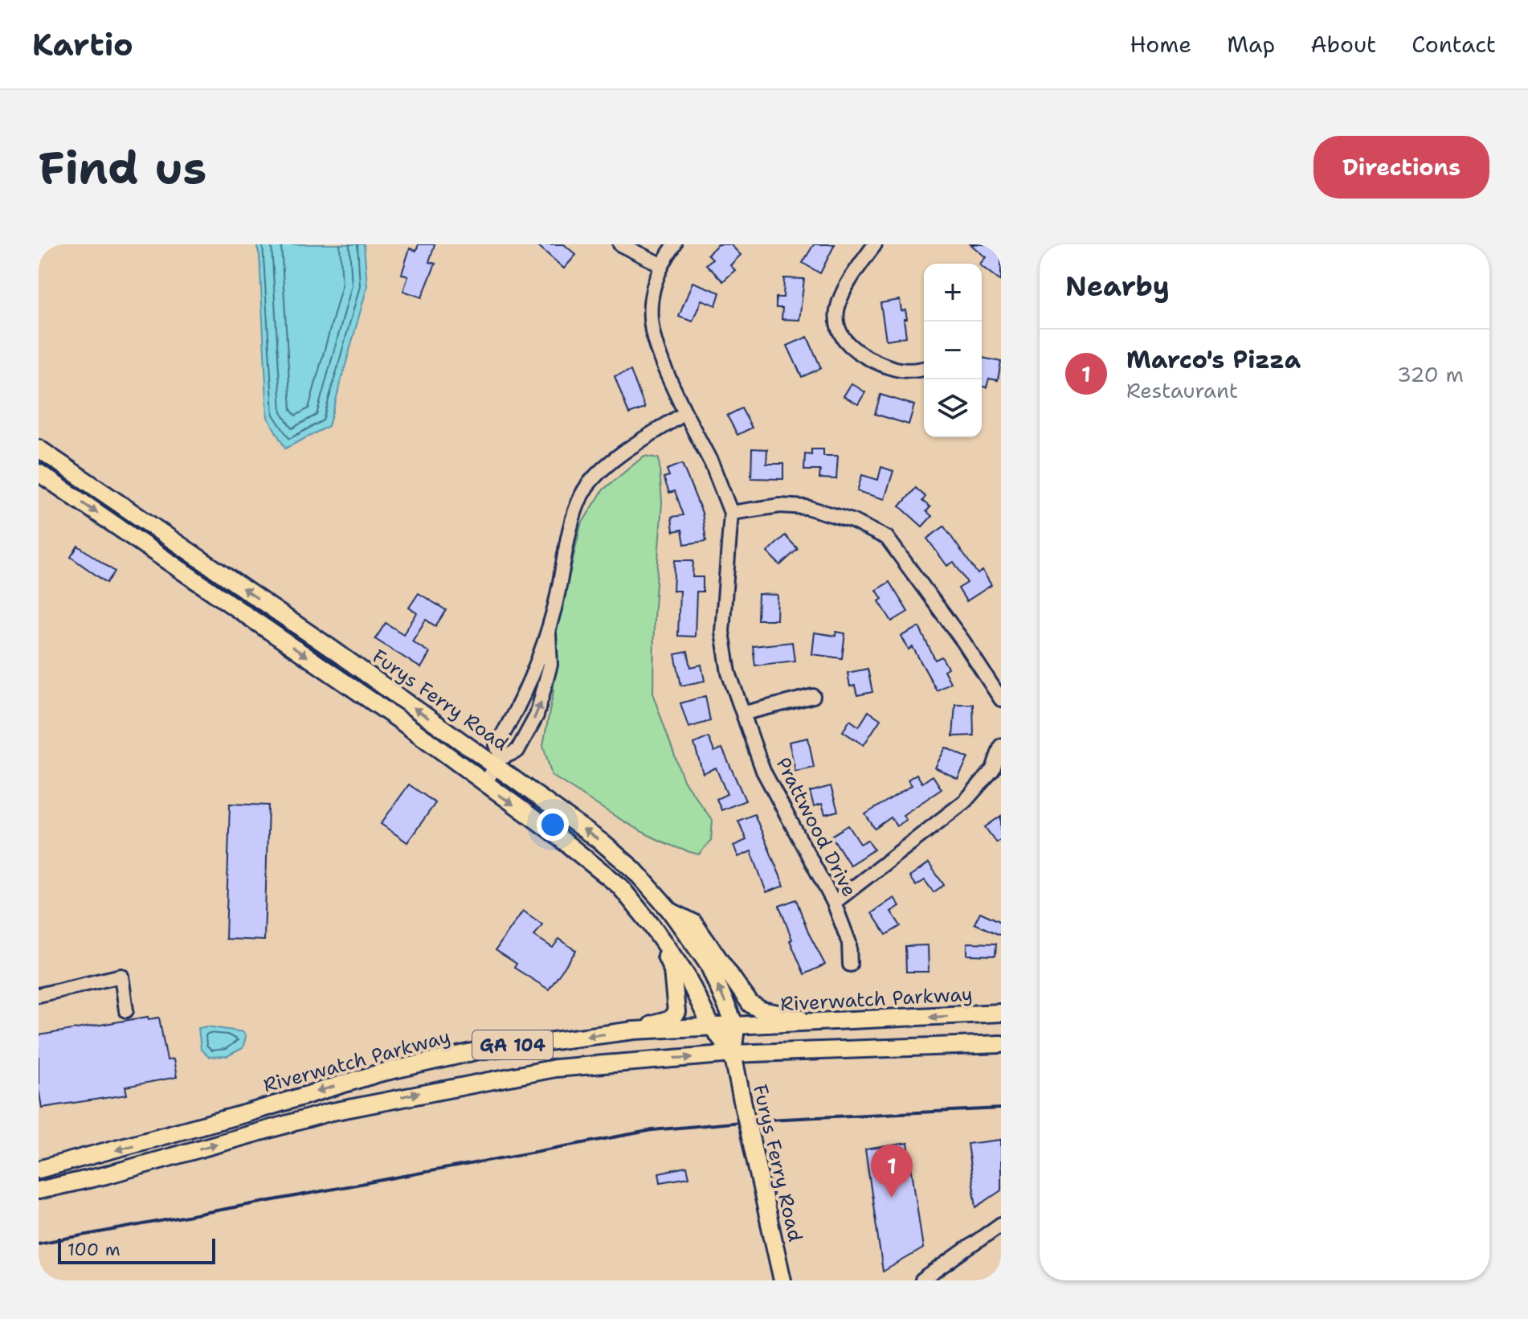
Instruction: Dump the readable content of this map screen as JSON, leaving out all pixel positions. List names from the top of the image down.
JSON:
{
  "streets": {
    "main road": ["Furys Ferry Road", "Riverwatch Parkway", "GA 104"],
    "street": ["Prattwood Drive"]
  },
  "crossings": [
    ["Furys Ferry Road", "Riverwatch Parkway"],
    ["Furys Ferry Road", "GA 104"]
  ],
  "scale_bar": "100 m",
  "page": {
    "header": "Kartio",
    "nav": [
      "Home",
      "Map",
      "About",
      "Contact"
    ],
    "buttons": "Directions",
    "title": "Find us",
    "heading": "Nearby",
    "map_buttons": ["+", "−"],
    "list": [
      {
        "mark": "1",
        "name": "Marco's Pizza",
        "note": "Restaurant",
        "value": "320 m"
      }
    ],
    "pins": "1",
    "scale": "100 m"
  }
}
